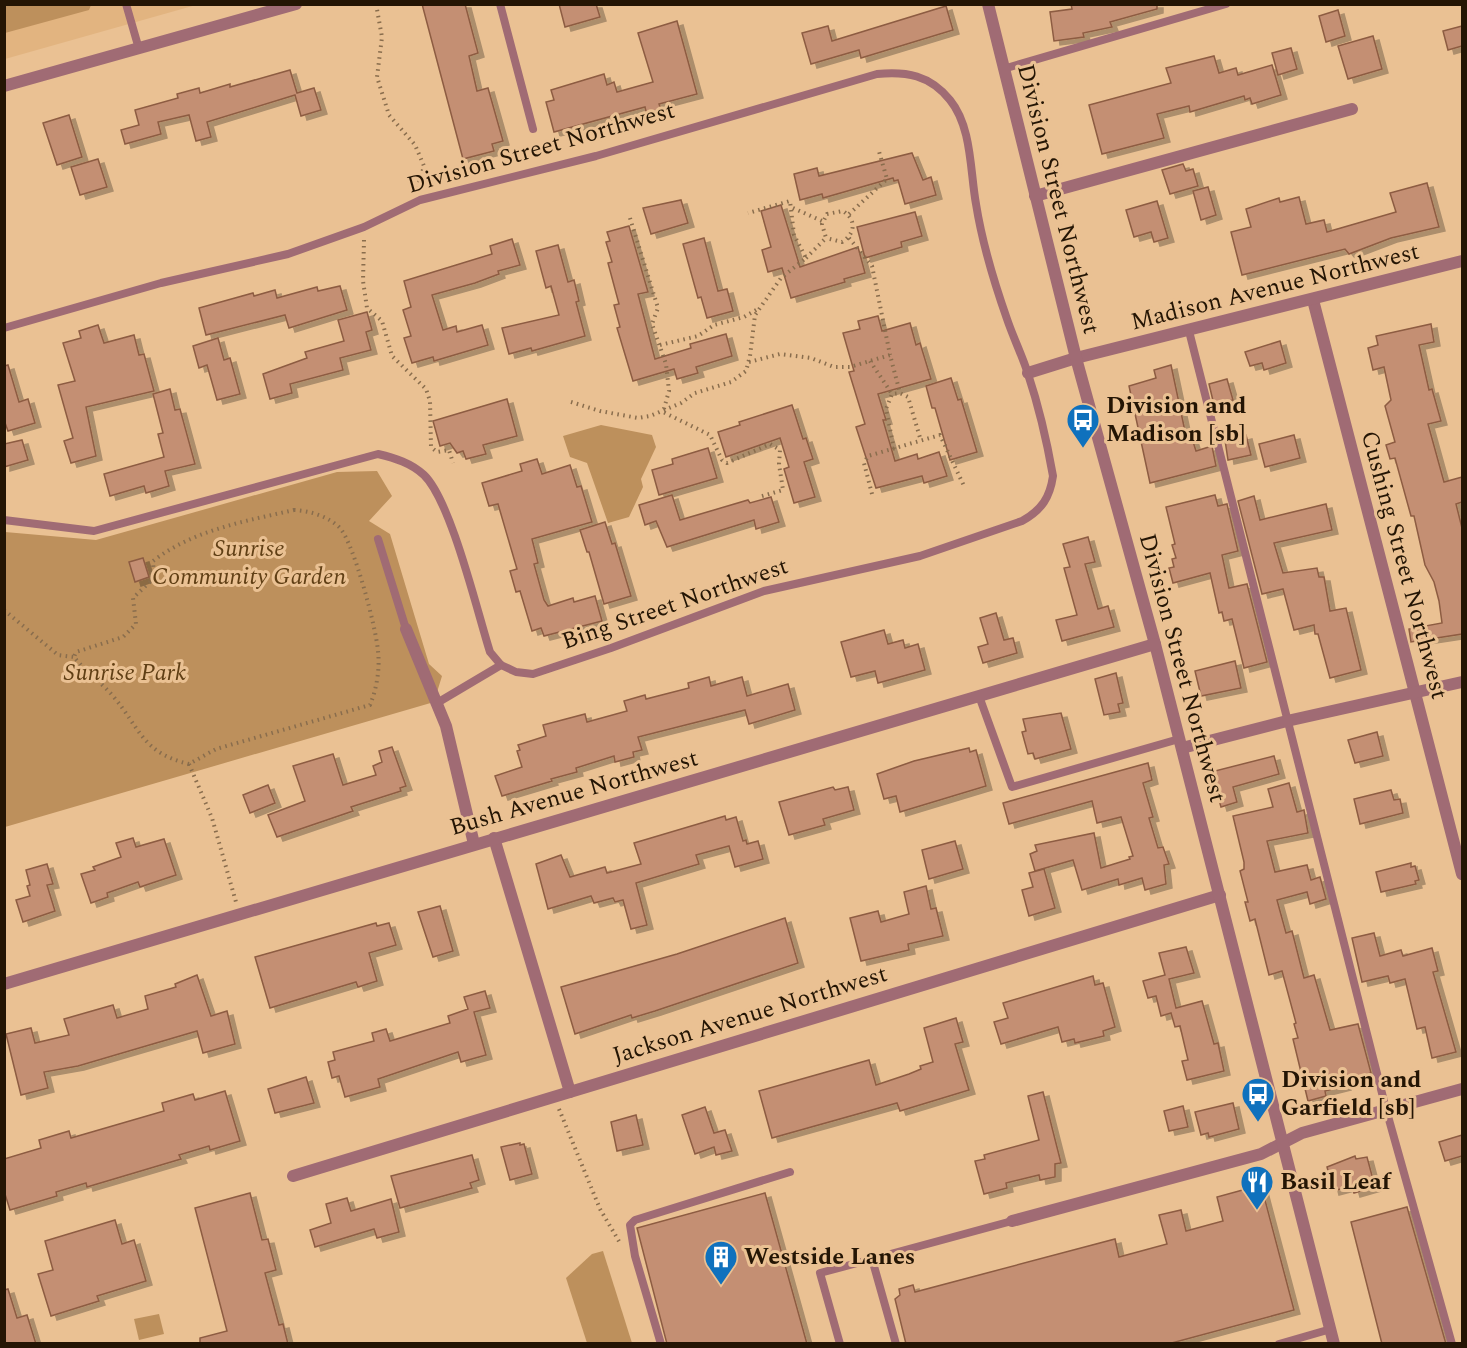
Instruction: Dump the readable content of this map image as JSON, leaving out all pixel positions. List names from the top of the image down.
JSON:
{
  "streets": {
    "street": [
      "Division Street Northwest",
      "Madison Avenue Northwest",
      "Cushing Street Northwest",
      "Bush Avenue Northwest",
      "Jackson Avenue Northwest"
    ],
    "lane": ["Bing Street Northwest"]
  },
  "crossings": [
    ["Division Street Northwest", "Madison Avenue Northwest"],
    ["Division Street Northwest", "Bing Street Northwest"],
    ["Division Street Northwest", "Bush Avenue Northwest"],
    ["Division Street Northwest", "Jackson Avenue Northwest"],
    ["Madison Avenue Northwest", "Cushing Street Northwest"],
    ["Madison Avenue Northwest", "Bing Street Northwest"]
  ],
  "parks": ["Sunrise Community Garden", "Sunrise Park"],
  "places": {
    "bus stop": ["Division and Madison [sb]", "Division and Garfield [sb]"],
    "restaurant": ["Basil Leaf"],
    "building": ["Westside Lanes"]
  }
}
